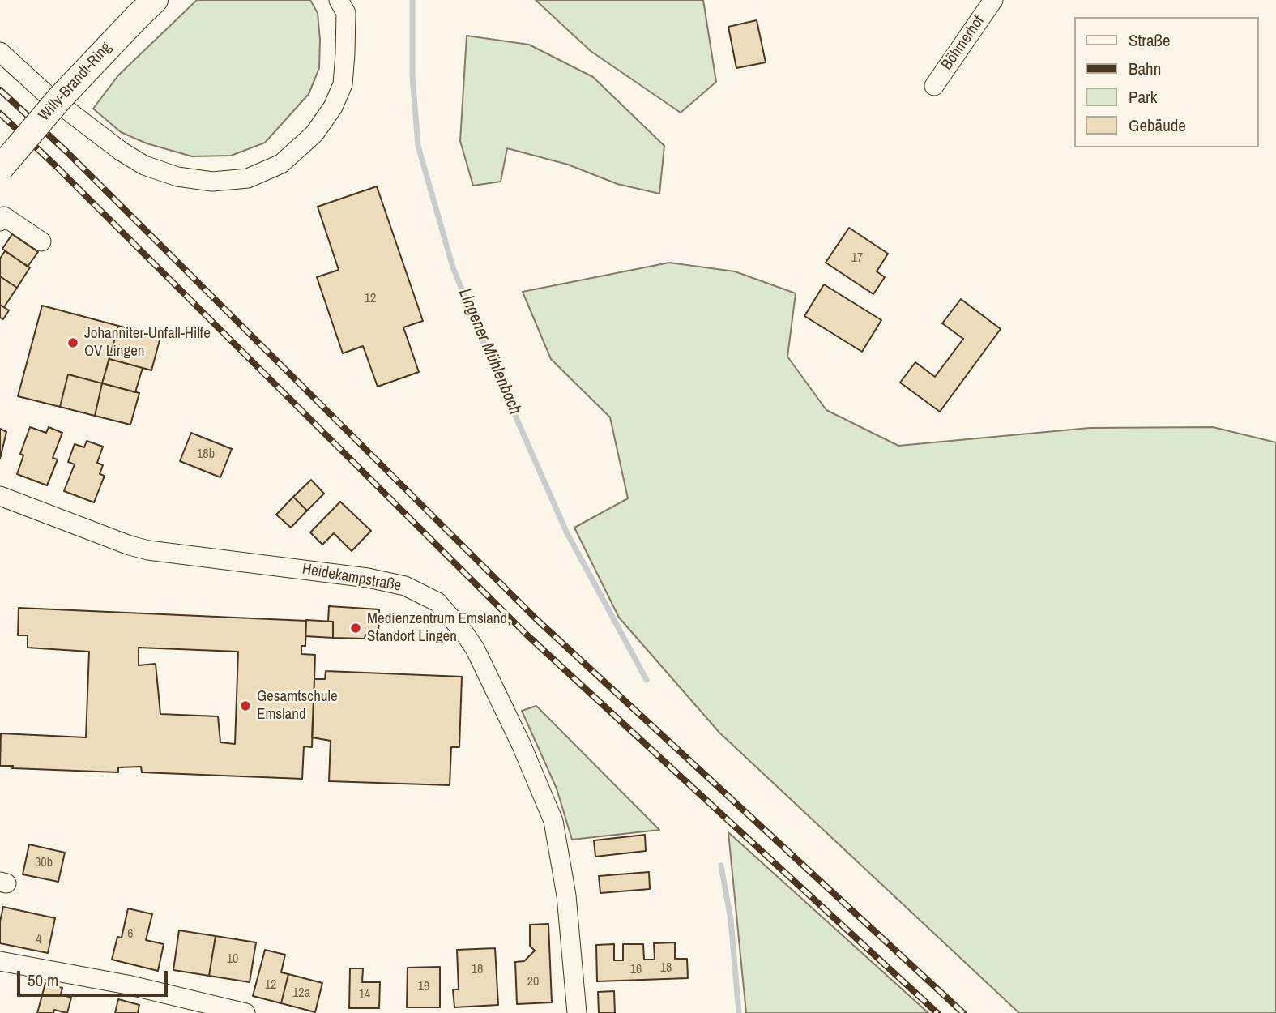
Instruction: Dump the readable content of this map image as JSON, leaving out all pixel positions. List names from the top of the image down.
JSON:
{
  "streets": {
    "main road": ["Willy-Brandt-Ring"],
    "street": ["Böhmerhof", "Heidekampstraße"]
  },
  "water": ["Lingener Mühlenbach"],
  "places": ["Johanniter-Unfall-Hilfe OV Lingen", "Medienzentrum Emsland, Standort Lingen", "Gesamtschule Emsland"],
  "house_numbers": [
    "17",
    "12",
    "18b",
    "30b",
    "6",
    "4",
    "10",
    "18",
    "18",
    "16",
    "20",
    "12",
    "16",
    "12a",
    "14"
  ],
  "legend": [
    "Straße",
    "Bahn",
    "Park",
    "Gebäude"
  ],
  "scale_bar": "50 m"
}
